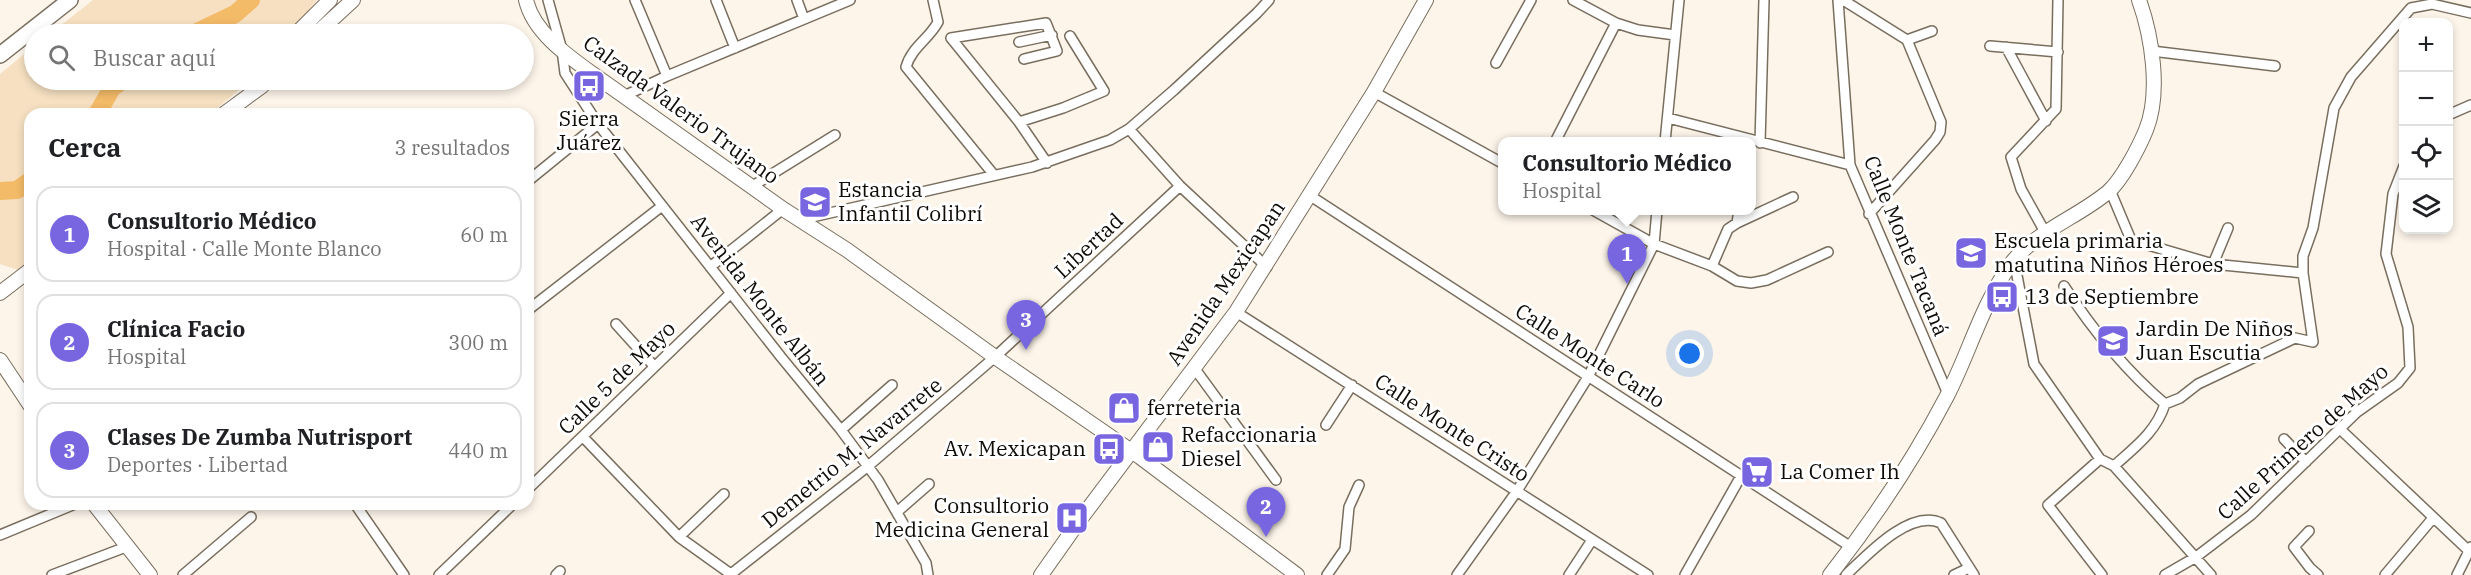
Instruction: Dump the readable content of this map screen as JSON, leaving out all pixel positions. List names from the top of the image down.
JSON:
{
  "streets": {
    "street": [
      "Calzada Valerio Trujano",
      "Libertad",
      "Calle Monte Tacaná",
      "Avenida Mexicapan",
      "Avenida Monte Albán",
      "Calle Monte Carlo",
      "Calle 5 de Mayo",
      "Calle Monte Cristo",
      "Calle Primero de Mayo",
      "Demetrio M. Navarrete"
    ]
  },
  "crossings": [
    ["Calzada Valerio Trujano", "Libertad"],
    ["Calzada Valerio Trujano", "Avenida Mexicapan"],
    ["Calzada Valerio Trujano", "Avenida Monte Albán"],
    ["Calzada Valerio Trujano", "Demetrio M. Navarrete"],
    ["Libertad", "Demetrio M. Navarrete"],
    ["Avenida Mexicapan", "Calle Monte Carlo"],
    ["Avenida Mexicapan", "Calle Monte Cristo"],
    ["Avenida Monte Albán", "Calle 5 de Mayo"],
    ["Avenida Monte Albán", "Demetrio M. Navarrete"]
  ],
  "places": {
    "bus stop": ["Sierra Juárez", "13 de Septiembre", "Av. Mexicapan"],
    "school or university": ["Estancia Infantil Colibrí", "Escuela primaria matutina Niños Héroes", "Jardin De Niños Juan Escutia"],
    "shop": ["ferreteria", "Refaccionaria Diesel"],
    "supermarket": ["La Comer Ih"],
    "hospital": ["Consultorio Medicina General"]
  },
  "page": {
    "map_buttons": ["+", "−"],
    "search": "Buscar aquí",
    "heading": ["Cerca", "3 resultados"],
    "popup": ["Consultorio Médico", "Hospital"],
    "list": [
      {
        "mark": "1",
        "name": "Consultorio Médico",
        "note": "Hospital · Calle Monte Blanco",
        "value": "60 m"
      },
      {
        "mark": "2",
        "name": "Clínica Facio",
        "note": "Hospital",
        "value": "300 m"
      },
      {
        "mark": "3",
        "name": "Clases De Zumba Nutrisport",
        "note": "Deportes · Libertad",
        "value": "440 m"
      }
    ],
    "pins": ["1", "3", "2"]
  }
}
